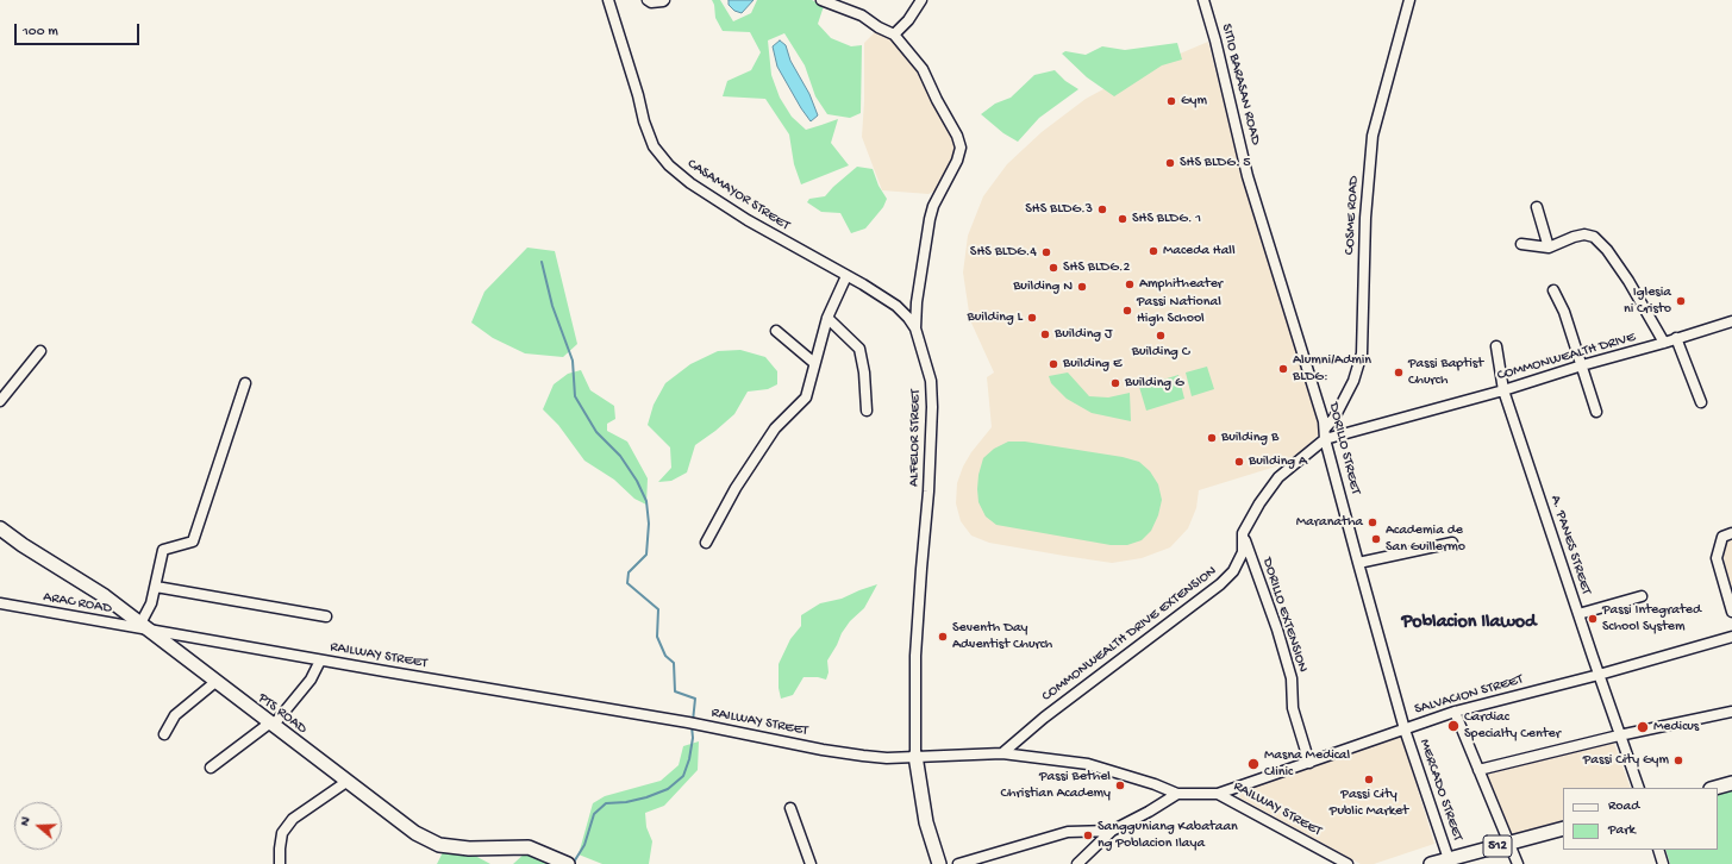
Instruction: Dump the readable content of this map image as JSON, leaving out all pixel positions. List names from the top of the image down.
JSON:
{
  "streets": {
    "main road": ["PTS ROAD", "512"],
    "street": [
      "SITIO BARASAN ROAD",
      "CASAMAYOR STREET",
      "COSME ROAD",
      "COMMONWEALTH DRIVE",
      "ALFELOR STREET",
      "DORILLO STREET",
      "A. PANES STREET",
      "ARAC ROAD",
      "DORILLO EXTENSION",
      "COMMONWEALTH DRIVE EXTENSION",
      "RAILWAY STREET",
      "SALVACION STREET",
      "MERCADO STREET"
    ]
  },
  "crossings": [
    ["SITIO BARASAN ROAD", "DORILLO STREET"],
    ["CASAMAYOR STREET", "ALFELOR STREET"],
    ["COSME ROAD", "DORILLO STREET"],
    ["COMMONWEALTH DRIVE", "DORILLO STREET"],
    ["COMMONWEALTH DRIVE", "A. PANES STREET"],
    ["COMMONWEALTH DRIVE", "COMMONWEALTH DRIVE EXTENSION"],
    ["ALFELOR STREET", "RAILWAY STREET"],
    ["DORILLO STREET", "COMMONWEALTH DRIVE EXTENSION"],
    ["DORILLO STREET", "SALVACION STREET"],
    ["DORILLO STREET", "MERCADO STREET"],
    ["A. PANES STREET", "SALVACION STREET"],
    ["ARAC ROAD", "RAILWAY STREET"],
    ["ARAC ROAD", "PTS ROAD"],
    ["DORILLO EXTENSION", "COMMONWEALTH DRIVE EXTENSION"],
    ["DORILLO EXTENSION", "SALVACION STREET"],
    ["COMMONWEALTH DRIVE EXTENSION", "RAILWAY STREET"],
    ["RAILWAY STREET", "SALVACION STREET"],
    ["RAILWAY STREET", "PTS ROAD"],
    ["SALVACION STREET", "MERCADO STREET"],
    ["MERCADO STREET", "512"]
  ],
  "districts": ["Poblacion Ilawod"],
  "places": [
    "Gym",
    "SHS BLDG. 5",
    "SHS BLDG.3",
    "SHS BLDG. 1",
    "Maceda Hall",
    "SHS BLDG.4",
    "SHS BLDG.2",
    "Amphitheater",
    "Building N",
    "Iglesia ni Cristo",
    "Passi National High School",
    "Building L",
    "Building J",
    "Building C",
    "Building E",
    "Alumni/Admin BLDG:",
    "Passi Baptist Church",
    "Building G",
    "Building B",
    "Building A",
    "Maranatha",
    "Academia de San Guillermo",
    "Passi Integrated School System",
    "Seventh Day Adventist Church",
    "Cardiac Specialty Center",
    "Medicus",
    "Passi City Gym",
    "Masna Medical Clinic",
    "Passi City Public Market",
    "Passi Bethel Christian Academy",
    "Sangguniang Kabataan ng Poblacion Ilaya"
  ],
  "legend": ["Road", "Park"],
  "scale_bar": "100 m",
  "north": "left"
}
